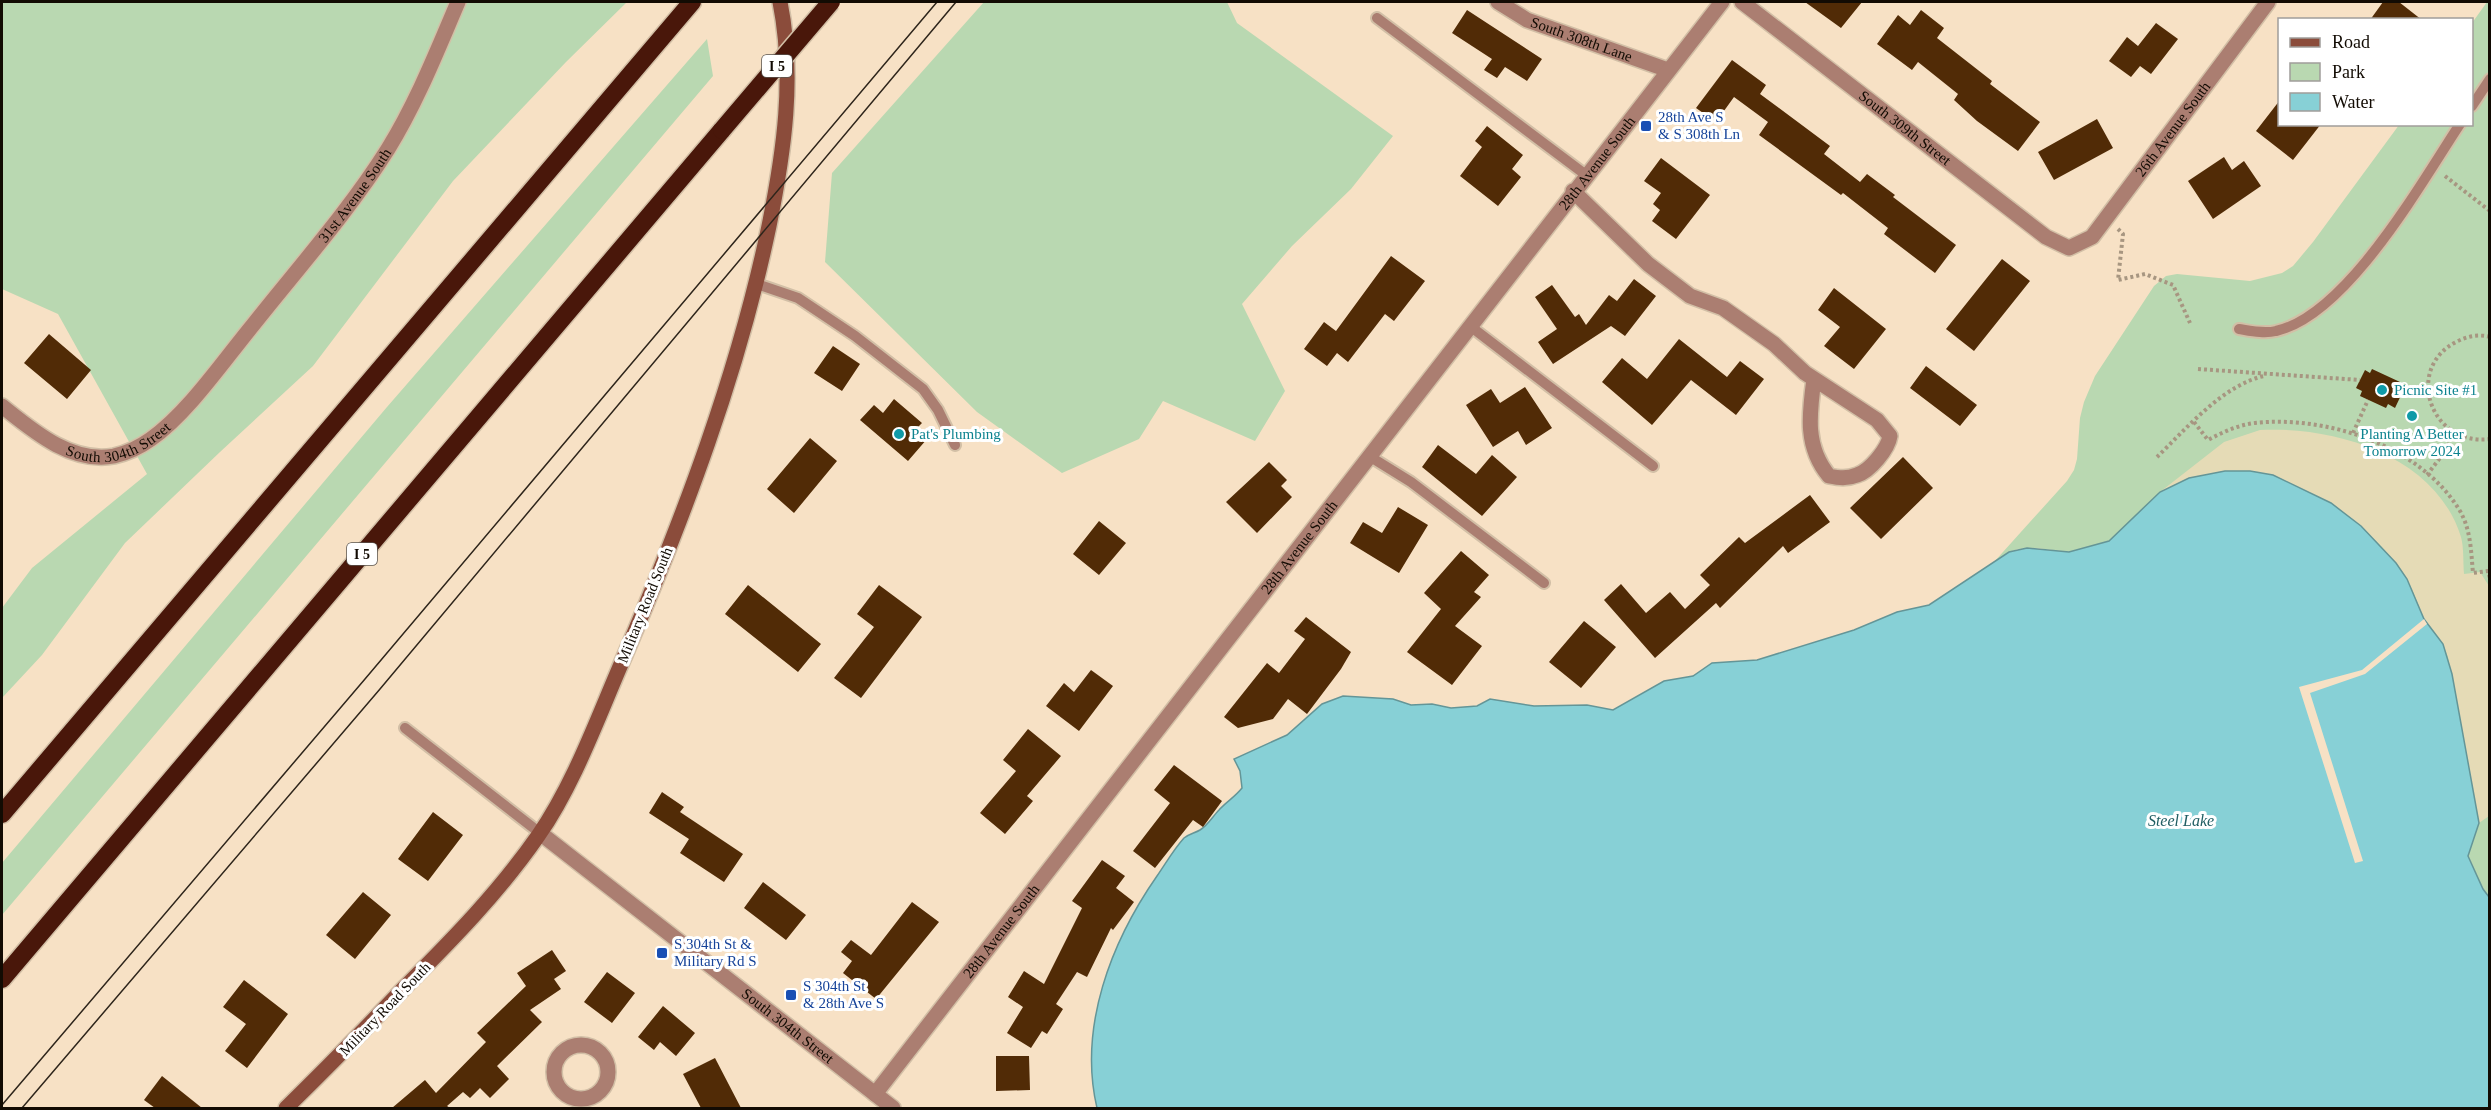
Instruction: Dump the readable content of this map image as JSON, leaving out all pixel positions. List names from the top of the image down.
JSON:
{
  "streets": {
    "highway": ["I 5"],
    "main road": ["Military Road South"],
    "street": [
      "South 308th Lane",
      "South 309th Street",
      "26th Avenue South",
      "28th Avenue South",
      "31st Avenue South",
      "South 304th Street"
    ]
  },
  "crossings": [
    ["South 308th Lane", "28th Avenue South"],
    ["South 309th Street", "26th Avenue South"],
    ["28th Avenue South", "South 304th Street"],
    ["31st Avenue South", "South 304th Street"],
    ["South 304th Street", "Military Road South"]
  ],
  "water": ["Steel Lake"],
  "places": {
    "transit": ["28th Ave S & S 308th Ln", "S 304th St & Military Rd S", "S 304th St & 28th Ave S"],
    "other": ["Picnic Site #1", "Planting A Better Tomorrow 2024", "Pat's Plumbing"]
  },
  "legend": ["Road", "Park", "Water"]
}
